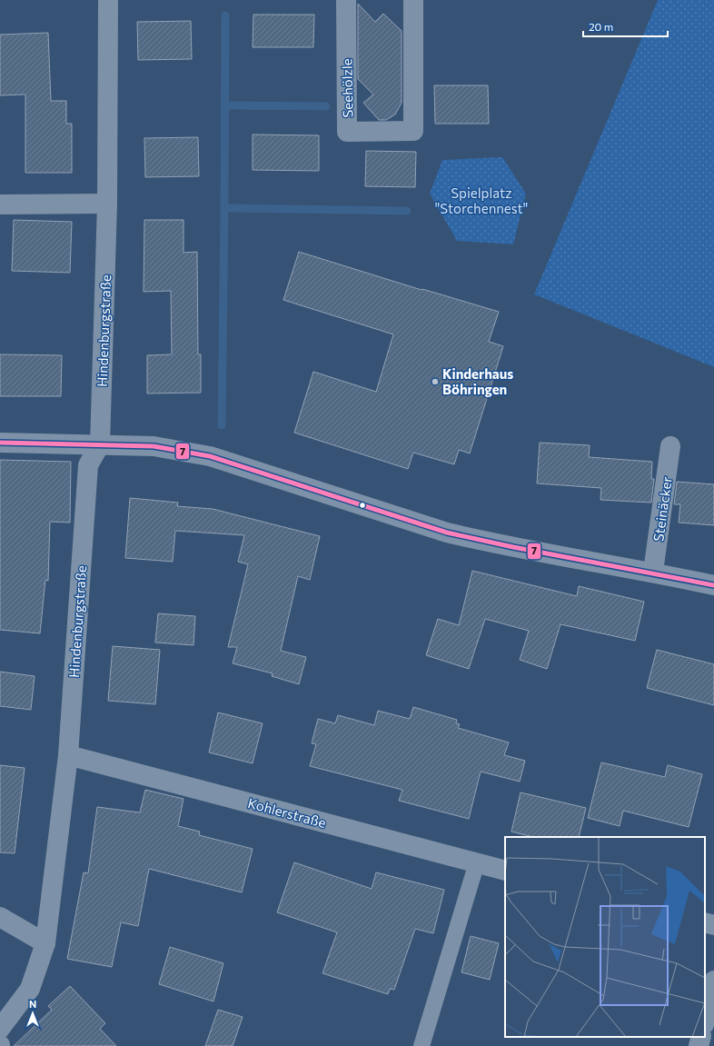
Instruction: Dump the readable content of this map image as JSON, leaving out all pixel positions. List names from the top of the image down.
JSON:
{
  "streets": {
    "street": [
      "Seehölzle",
      "Hindenburgstraße",
      "Steinäcker",
      "Kohlerstraße"
    ]
  },
  "crossings": [
    ["Hindenburgstraße", "Kohlerstraße"]
  ],
  "parks": ["Spielplatz \"Storchennest\""],
  "places": ["Kinderhaus Böhringen"],
  "lines": ["transit line 7"],
  "scale_bar": "20 m",
  "north": "top"
}
